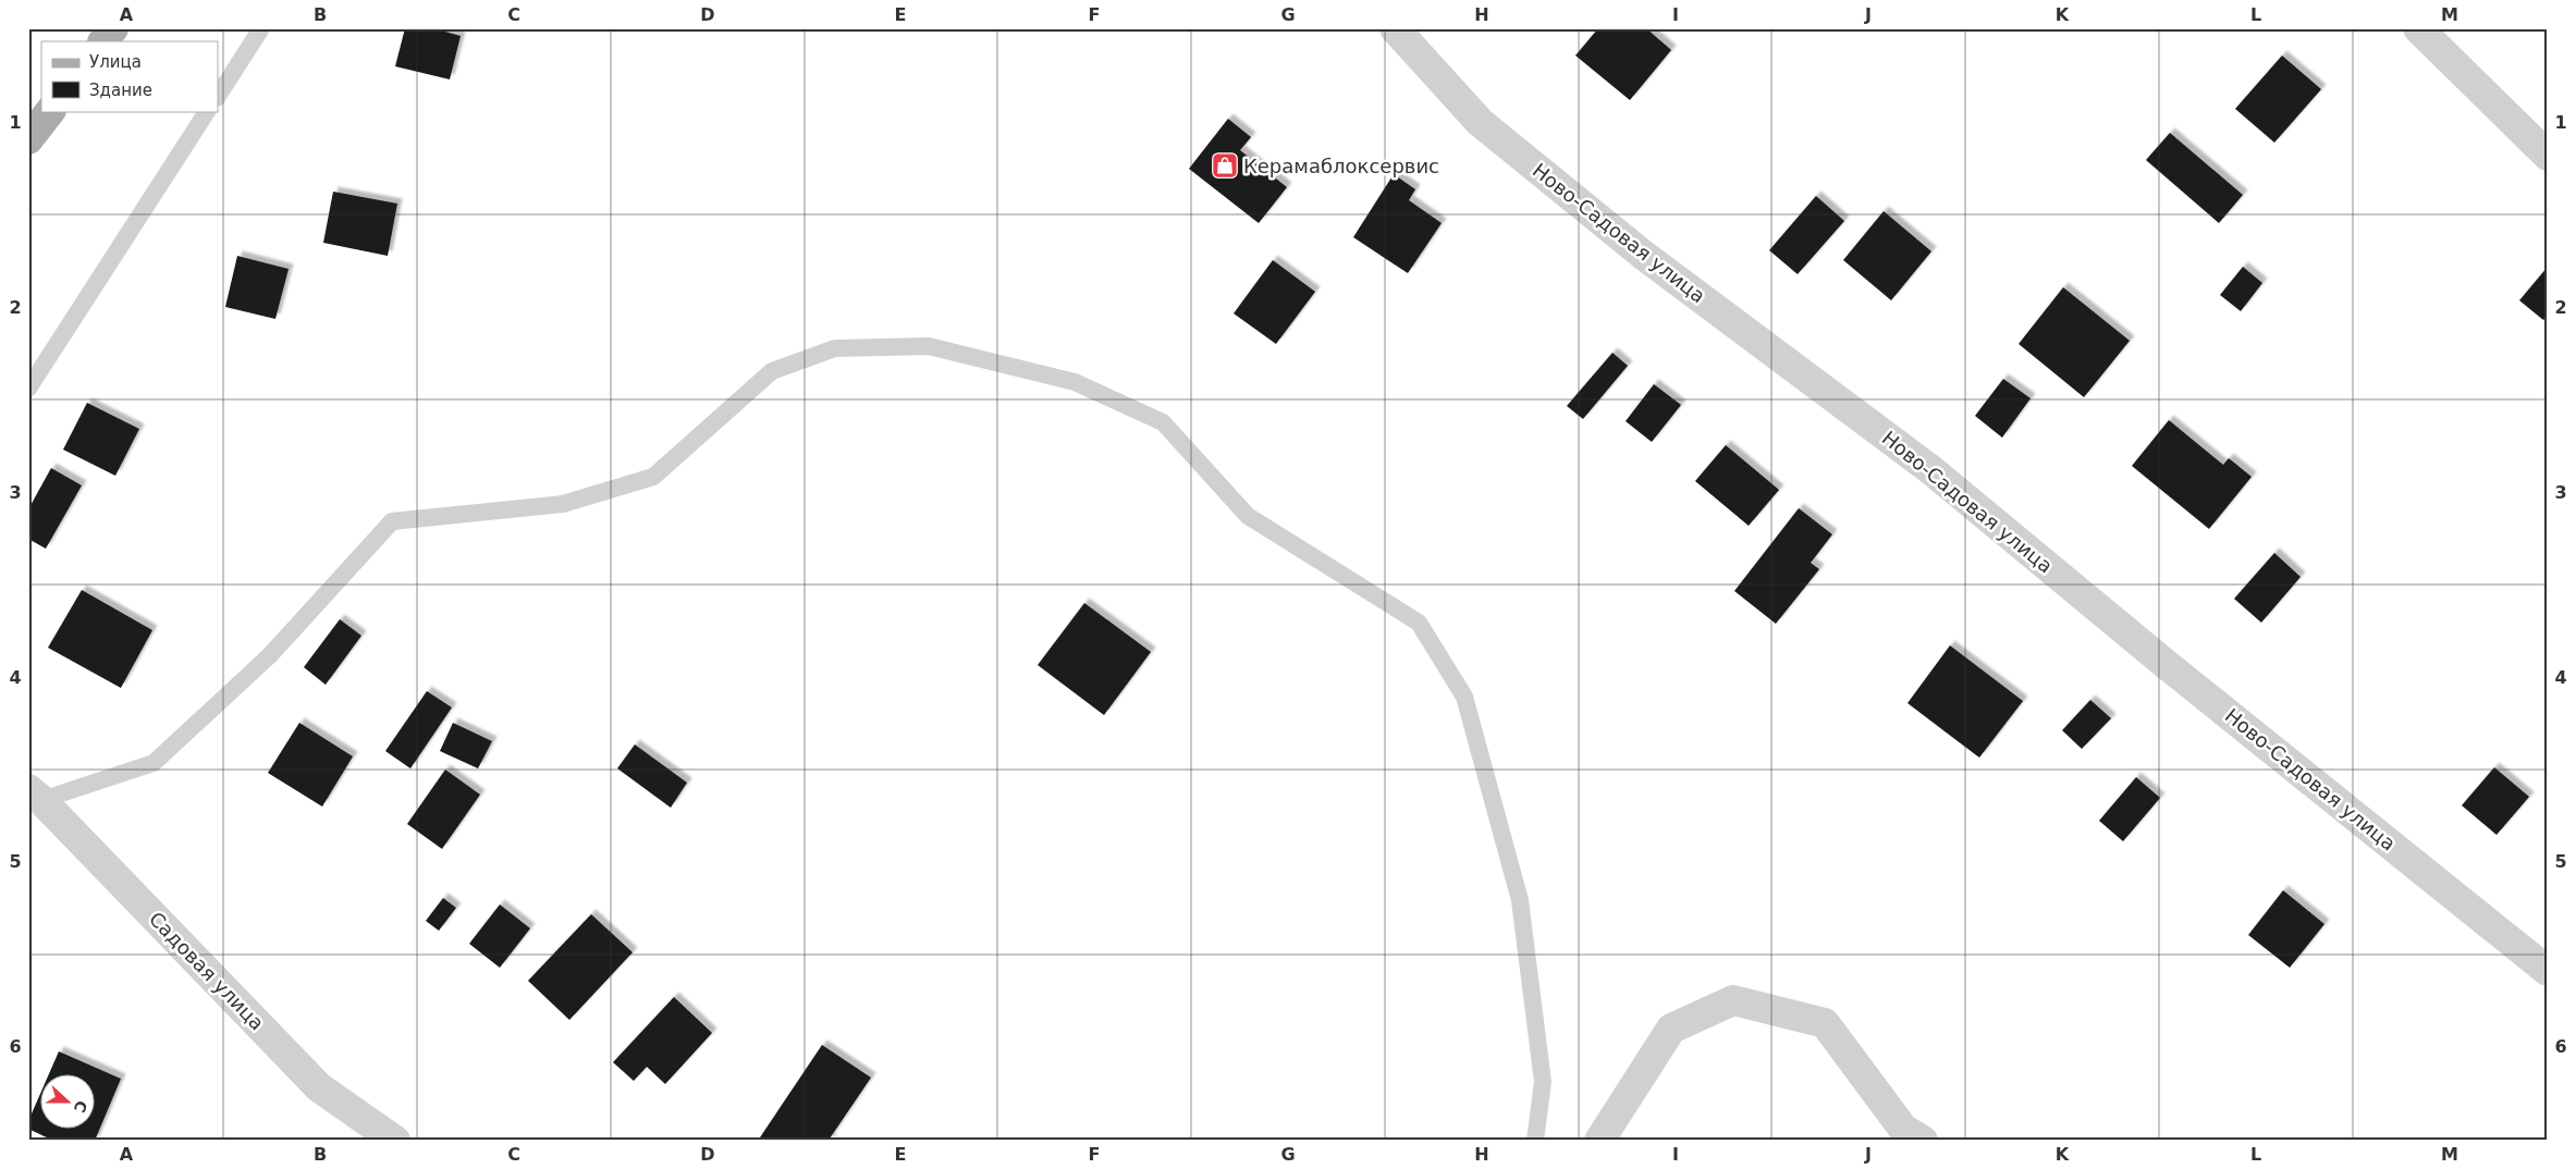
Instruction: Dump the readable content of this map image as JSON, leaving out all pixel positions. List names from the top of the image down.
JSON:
{
  "streets": {
    "street": ["Ново-Садовая улица", "Садовая улица"]
  },
  "places": {
    "shop": ["Керамаблоксервис"]
  },
  "legend": ["Улица", "Здание"],
  "north": "right",
  "grid": {
    "columns": [
      "A",
      "B",
      "C",
      "D",
      "E",
      "F",
      "G",
      "H",
      "I",
      "J",
      "K",
      "L",
      "M"
    ],
    "rows": [
      "1",
      "2",
      "3",
      "4",
      "5",
      "6"
    ]
  }
}
